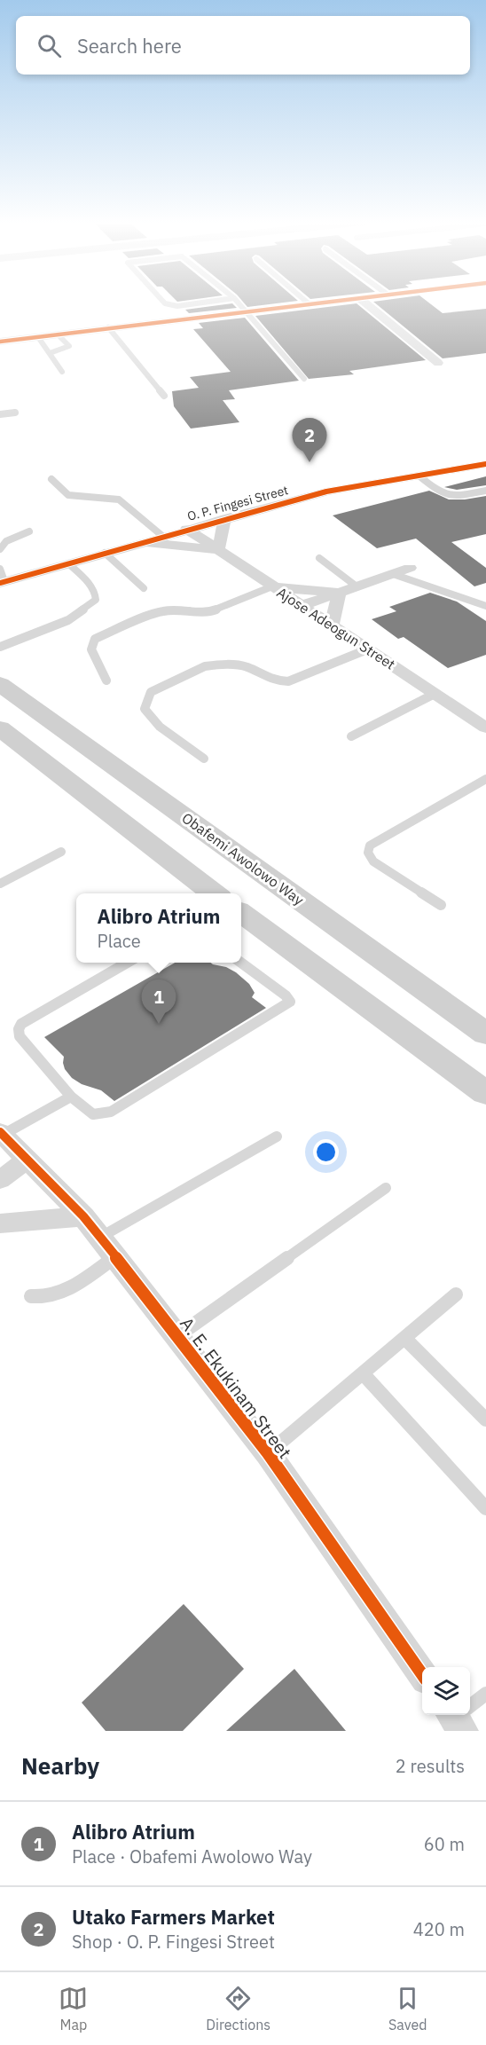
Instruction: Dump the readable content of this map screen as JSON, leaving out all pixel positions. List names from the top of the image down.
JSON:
{
  "streets": {
    "main road": ["Obafemi Awolowo Way"],
    "street": ["O. P. Fingesi Street", "Ajose Adeogun Street", "A. E. Ekukinam Street"]
  },
  "crossings": [
    ["O. P. Fingesi Street", "Ajose Adeogun Street"]
  ],
  "page": {
    "search": "Search here",
    "pins": ["2", "1"],
    "popup": ["Alibro Atrium", "Place"],
    "heading": ["Nearby", "2 results"],
    "list": [
      {
        "mark": "1",
        "name": "Alibro Atrium",
        "note": "Place · Obafemi Awolowo Way",
        "value": "60 m"
      },
      {
        "mark": "2",
        "name": "Utako Farmers Market",
        "note": "Shop · O. P. Fingesi Street",
        "value": "420 m"
      }
    ],
    "nav": ["Map", "Directions", "Saved"]
  }
}
